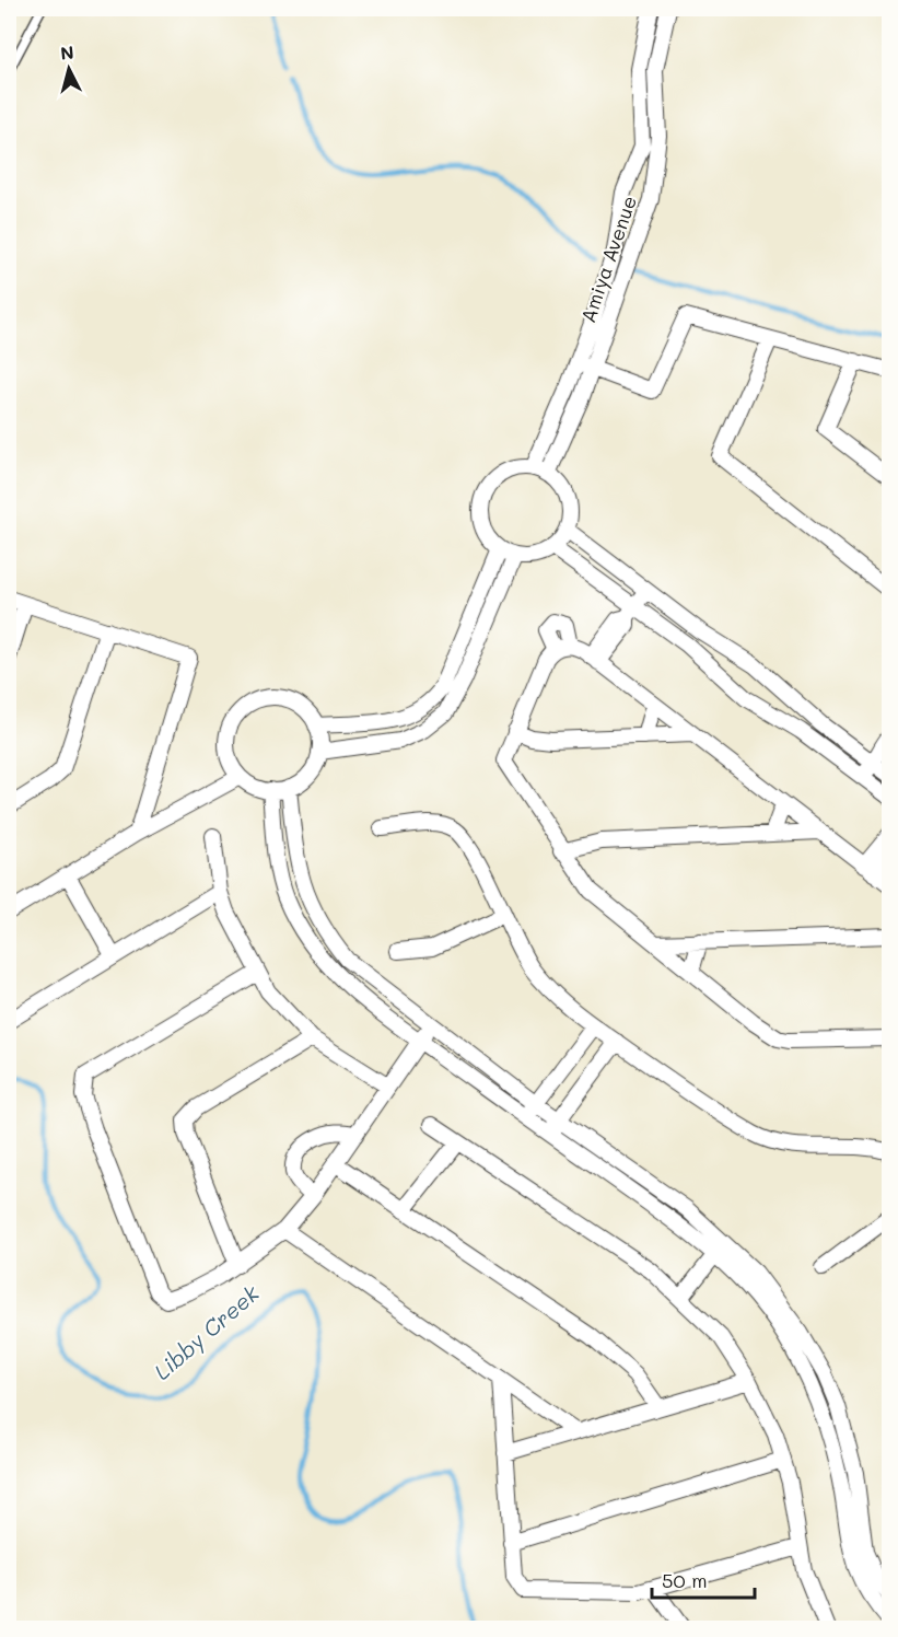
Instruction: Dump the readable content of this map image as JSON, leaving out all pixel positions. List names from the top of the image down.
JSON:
{
  "streets": {
    "street": ["Amiya Avenue"]
  },
  "water": ["Libby Creek"],
  "scale_bar": "50 m",
  "north": "top"
}
